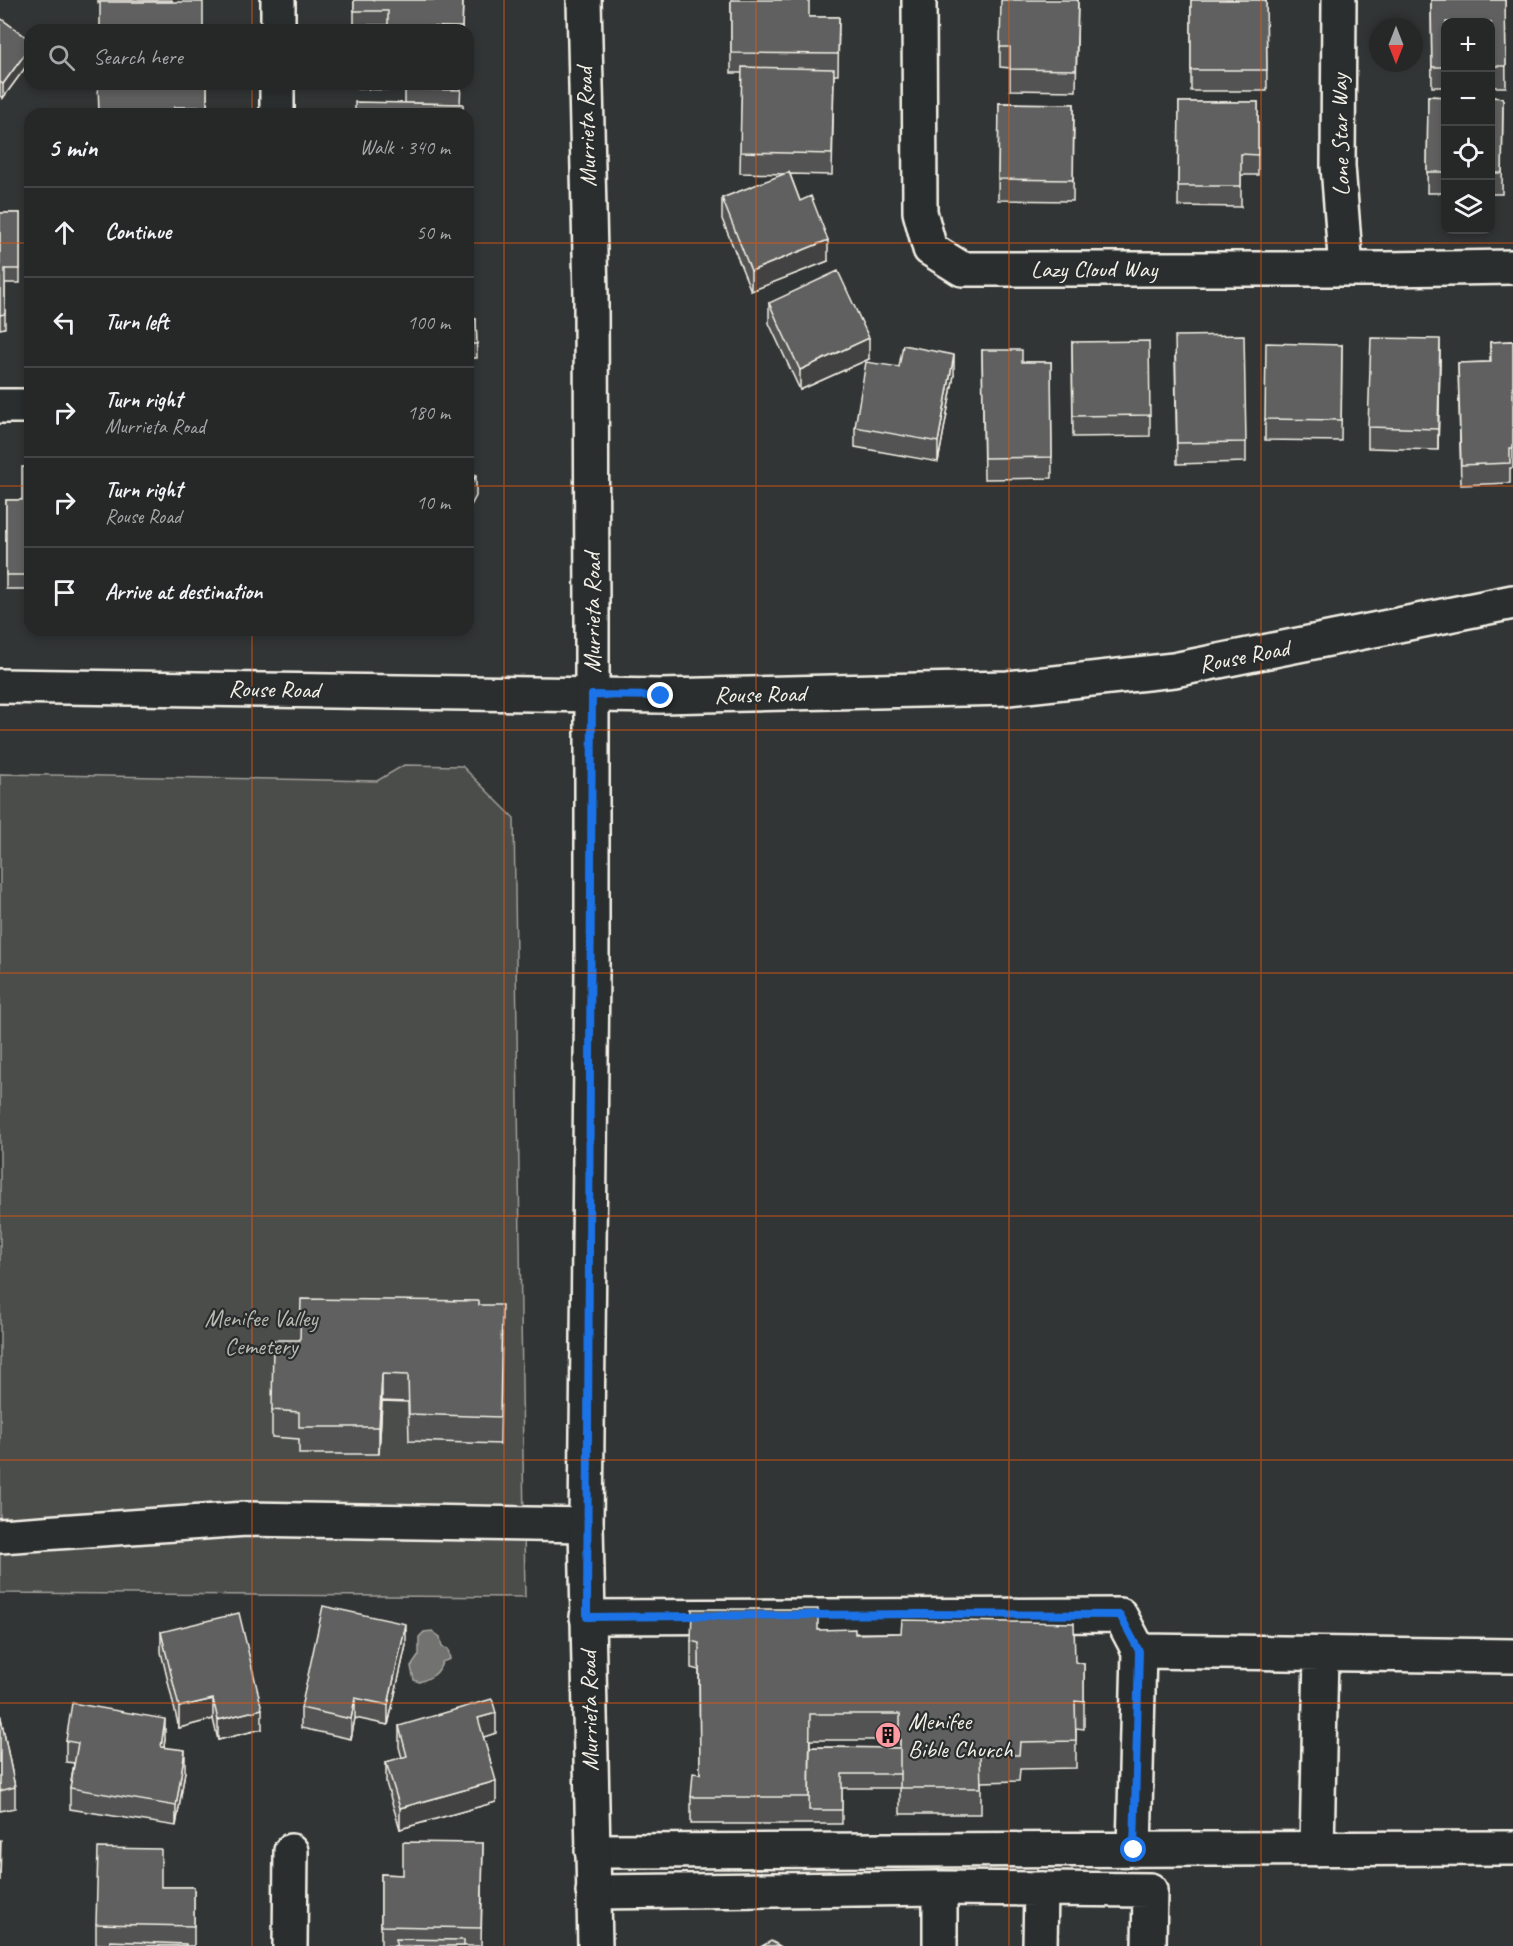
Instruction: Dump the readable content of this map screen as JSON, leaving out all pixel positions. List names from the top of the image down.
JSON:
{
  "streets": {
    "street": [
      "Murrieta Road",
      "Lone Star Way",
      "Lazy Cloud Way",
      "Rouse Road"
    ]
  },
  "crossings": [
    ["Murrieta Road", "Rouse Road"],
    ["Lone Star Way", "Lazy Cloud Way"]
  ],
  "parks": ["Menifee Valley Cemetery"],
  "places": {
    "building": ["Menifee Bible Church"]
  },
  "north": "bottom",
  "page": {
    "map_buttons": ["+", "−"],
    "search": "Search here",
    "heading": ["5 min", "Walk · 340 m"],
    "list": [
      ["Continue", "50 m"],
      ["Turn left", "100 m"],
      ["Turn right", "Murrieta Road", "180 m"],
      ["Turn right", "Rouse Road", "10 m"],
      "Arrive at destination"
    ]
  }
}
